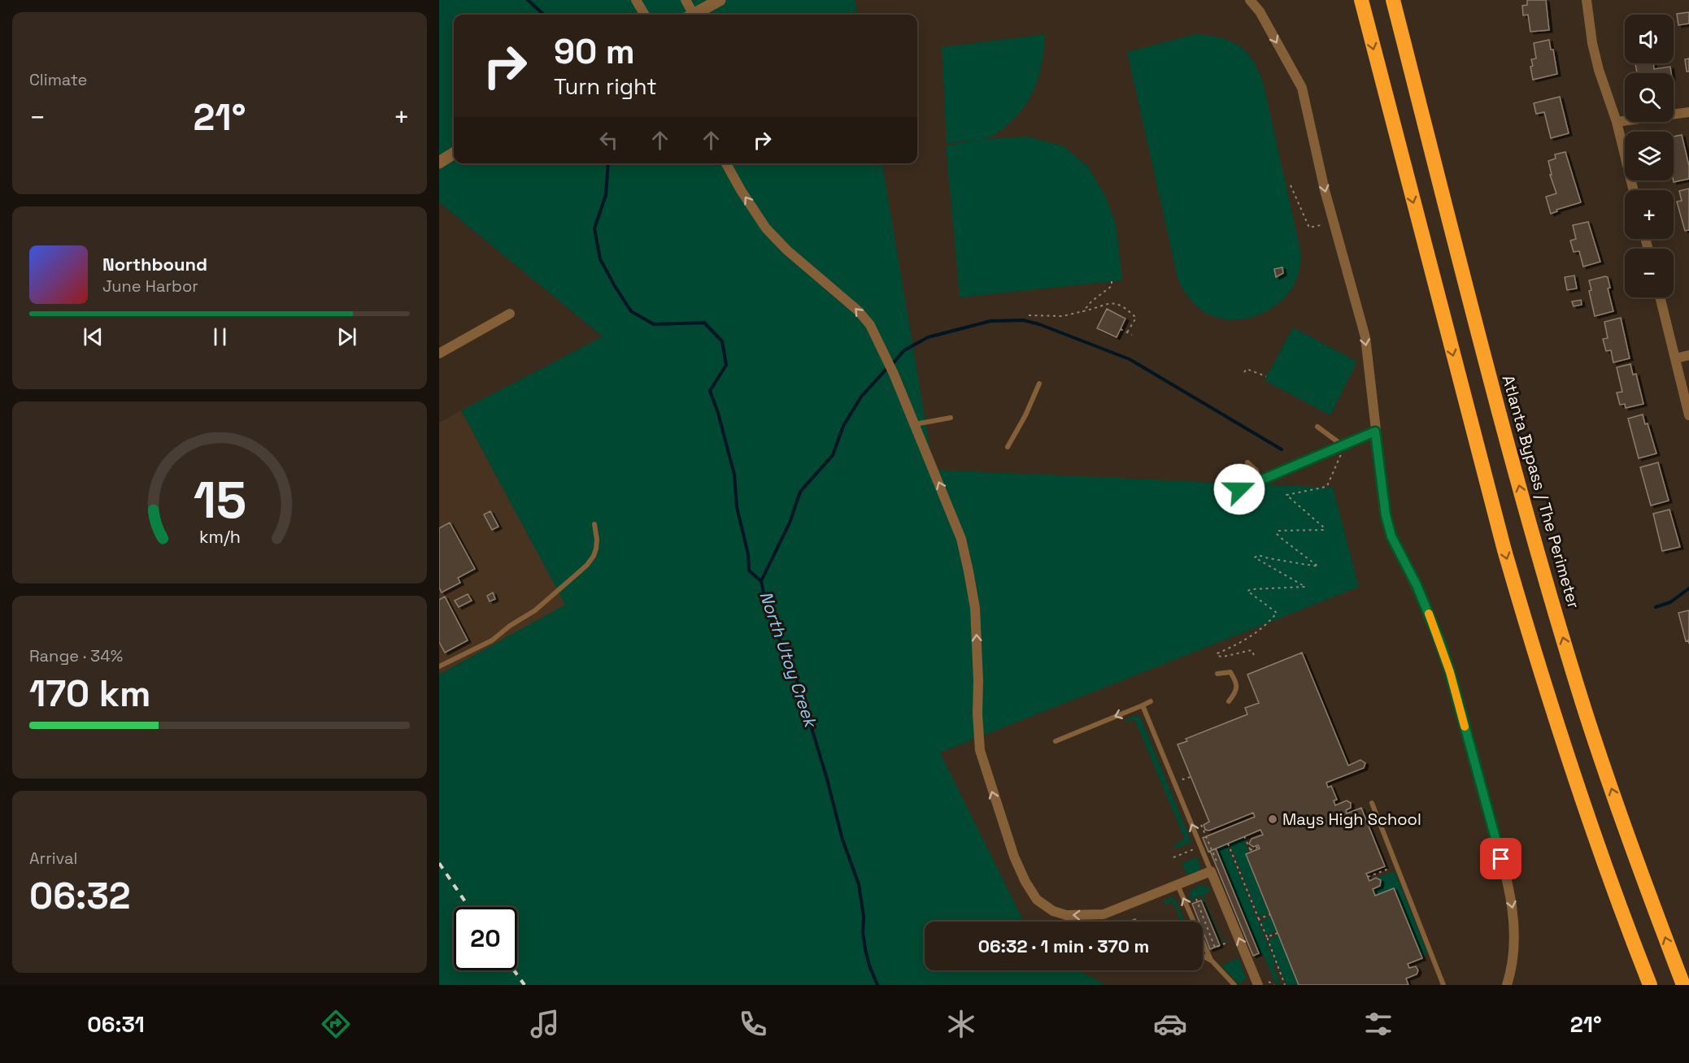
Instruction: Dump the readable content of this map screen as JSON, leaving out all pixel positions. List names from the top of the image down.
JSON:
{
  "streets": {
    "highway": ["Atlanta Bypass / The Perimeter"]
  },
  "water": ["North Utoy Creek"],
  "places": ["Mays High School"],
  "page": {
    "tile": [
      "Climate",
      ["Range · 34%", "170 km"],
      ["Arrival", "06:32"]
    ],
    "map_buttons": ["+", "−"],
    "turn": ["90 m", "Turn right"],
    "heat": ["−", "21°", "+"],
    "song": ["Northbound", "June Harbor"],
    "limit": "20",
    "trip": "06:32 · 1 min · 370 m",
    "tabs": ["06:31", "21°"],
    "gauge": ["15", "km/h"]
  }
}
